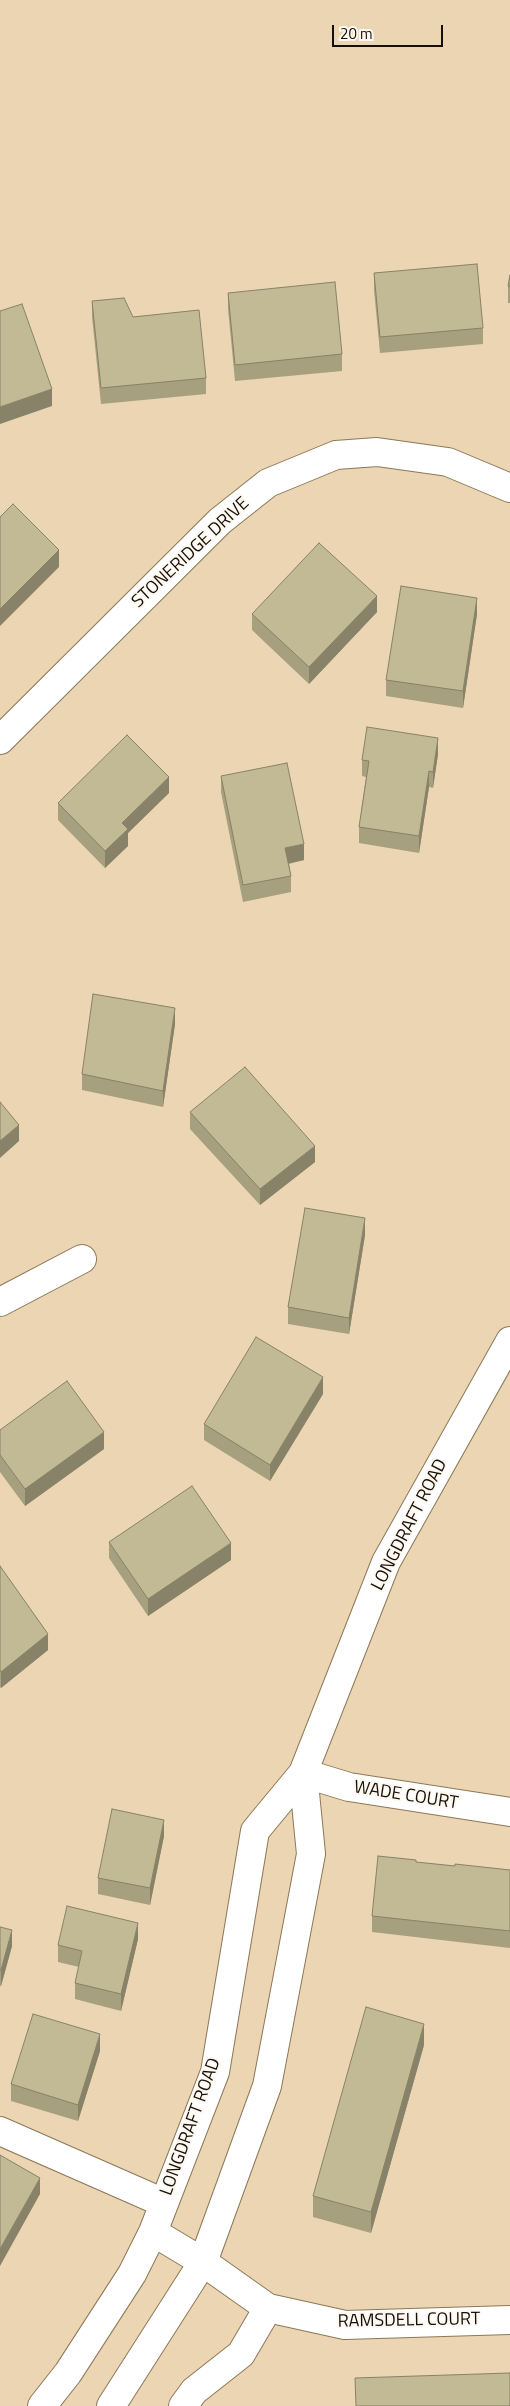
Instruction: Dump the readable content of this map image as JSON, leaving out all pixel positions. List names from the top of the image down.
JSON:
{
  "streets": {
    "street": [
      "STONERIDGE DRIVE",
      "LONGDRAFT ROAD",
      "WADE COURT",
      "RAMSDELL COURT"
    ]
  },
  "crossings": [
    ["LONGDRAFT ROAD", "WADE COURT"],
    ["LONGDRAFT ROAD", "RAMSDELL COURT"]
  ],
  "scale_bar": "20 m"
}
